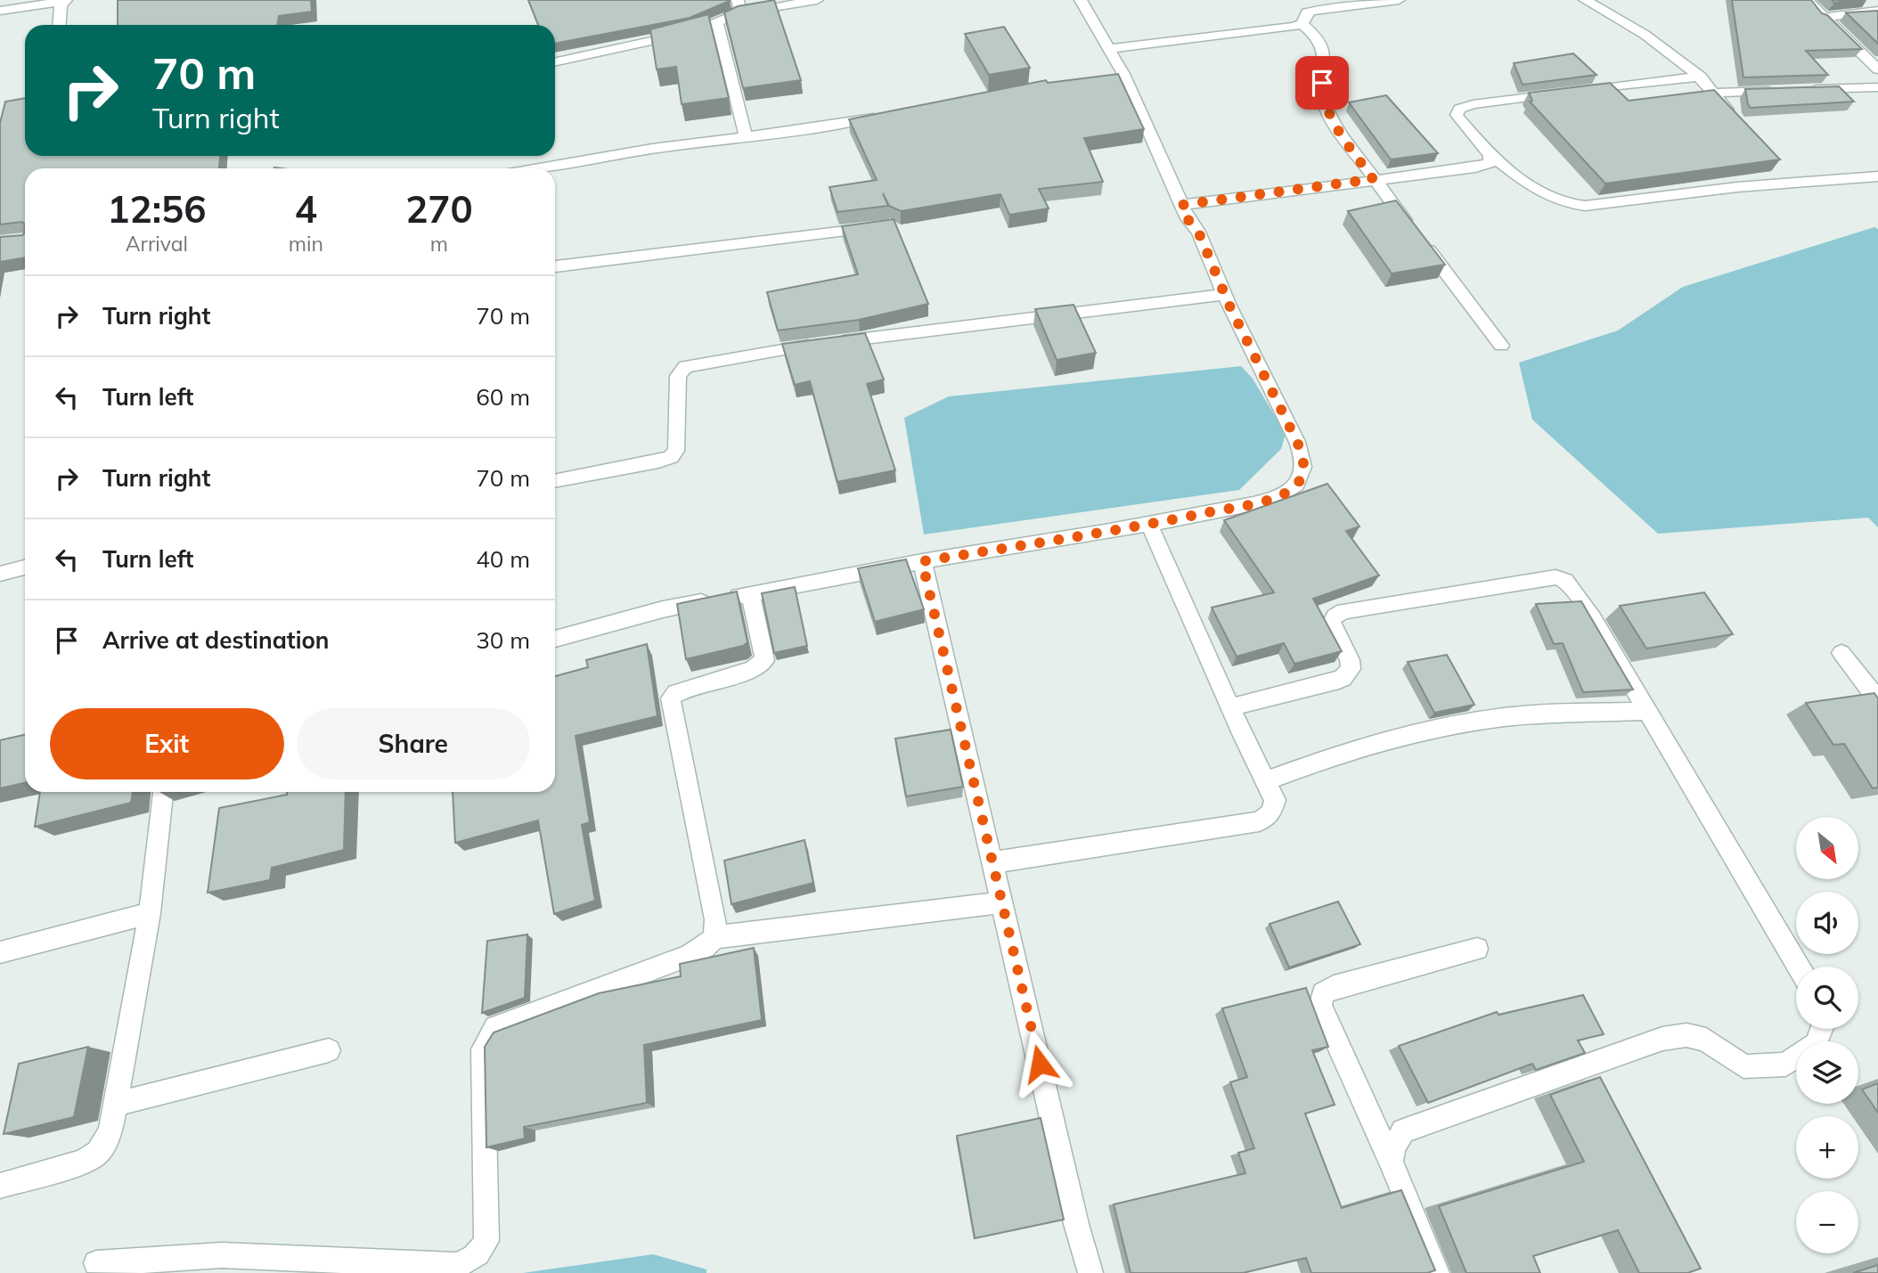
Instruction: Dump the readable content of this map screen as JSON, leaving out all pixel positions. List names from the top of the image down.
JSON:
{
  "north": "bottom right",
  "page": {
    "turn": ["70 m", "Turn right"],
    "eta": [
      "12:56",
      "Arrival",
      "4",
      "min",
      "270",
      "m"
    ],
    "list": [
      {
        "name": "Turn right",
        "value": "70 m"
      },
      {
        "name": "Turn left",
        "value": "60 m"
      },
      {
        "name": "Turn right",
        "value": "70 m"
      },
      {
        "name": "Turn left",
        "value": "40 m"
      },
      {
        "name": "Arrive at destination",
        "value": "30 m"
      }
    ],
    "buttons": ["Exit", "Share"],
    "map_buttons": ["+", "−"]
  }
}
